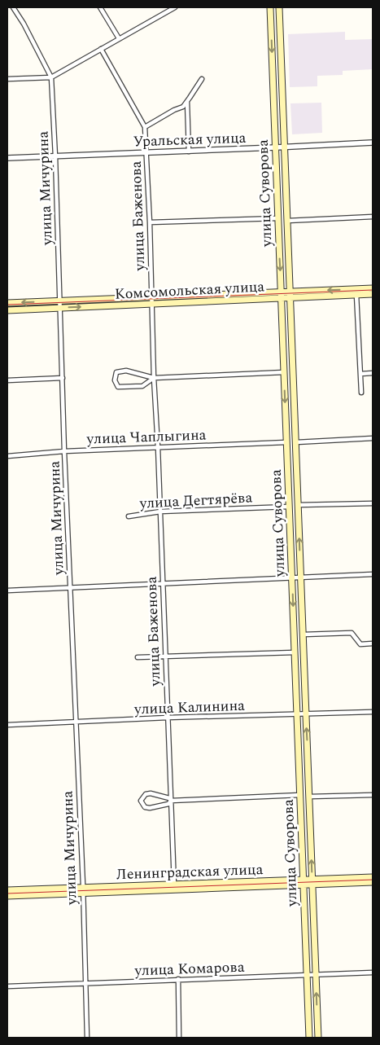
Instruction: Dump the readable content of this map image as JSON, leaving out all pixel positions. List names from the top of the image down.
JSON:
{
  "streets": {
    "main road": ["улица Суворова", "Комсомольская улица", "Ленинградская улица"],
    "street": [
      "Уральская улица",
      "улица Мичурина",
      "улица Баженова",
      "улица Чаплыгина",
      "улица Дегтярёва",
      "улица Калинина",
      "улица Комарова"
    ]
  },
  "crossings": [
    ["Уральская улица", "улица Мичурина"],
    ["Уральская улица", "улица Суворова"],
    ["Уральская улица", "улица Баженова"],
    ["улица Мичурина", "Комсомольская улица"],
    ["улица Мичурина", "улица Чаплыгина"],
    ["улица Мичурина", "улица Калинина"],
    ["улица Мичурина", "Ленинградская улица"],
    ["улица Мичурина", "улица Комарова"],
    ["улица Суворова", "Комсомольская улица"],
    ["улица Суворова", "улица Чаплыгина"],
    ["улица Суворова", "улица Дегтярёва"],
    ["улица Суворова", "улица Калинина"],
    ["улица Суворова", "Ленинградская улица"],
    ["улица Суворова", "улица Комарова"],
    ["улица Баженова", "Комсомольская улица"],
    ["улица Баженова", "улица Чаплыгина"],
    ["улица Баженова", "улица Дегтярёва"],
    ["улица Баженова", "улица Калинина"],
    ["улица Баженова", "Ленинградская улица"]
  ]
}
